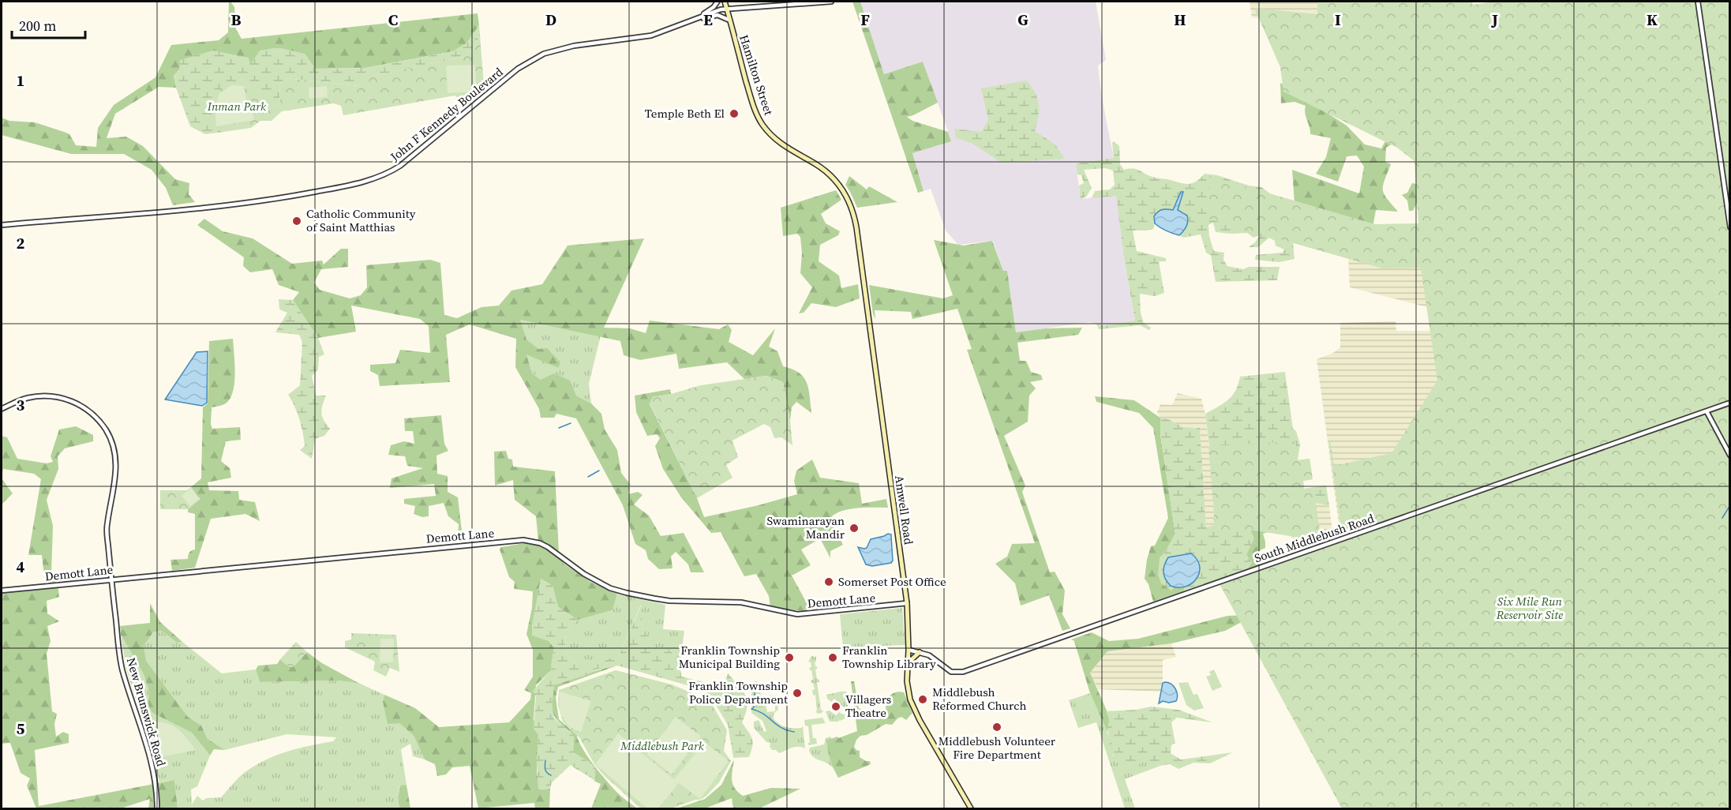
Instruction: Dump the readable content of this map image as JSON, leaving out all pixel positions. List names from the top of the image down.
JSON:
{
  "streets": {
    "main road": ["Hamilton Street", "Amwell Road"],
    "street": [
      "John F Kennedy Boulevard",
      "Demott Lane",
      "South Middlebush Road",
      "New Brunswick Road"
    ]
  },
  "crossings": [
    ["Hamilton Street", "John F Kennedy Boulevard"],
    ["Hamilton Street", "Amwell Road"],
    ["Amwell Road", "Demott Lane"],
    ["Amwell Road", "South Middlebush Road"],
    ["Demott Lane", "New Brunswick Road"]
  ],
  "parks": ["Inman Park", "Six Mile Run Reservoir Site", "Middlebush Park"],
  "places": [
    "Temple Beth El",
    "Catholic Community of Saint Matthias",
    "Swaminarayan Mandir",
    "Somerset Post Office",
    "Franklin Township Municipal Building",
    "Franklin Township Library",
    "Franklin Township Police Department",
    "Middlebush Reformed Church",
    "Villagers Theatre",
    "Middlebush Volunteer Fire Department"
  ],
  "scale_bar": "200 m",
  "grid": {
    "columns": [
      "B",
      "C",
      "D",
      "E",
      "F",
      "G",
      "H",
      "I",
      "J",
      "K"
    ],
    "rows": [
      "1",
      "2",
      "3",
      "4",
      "5"
    ]
  }
}
